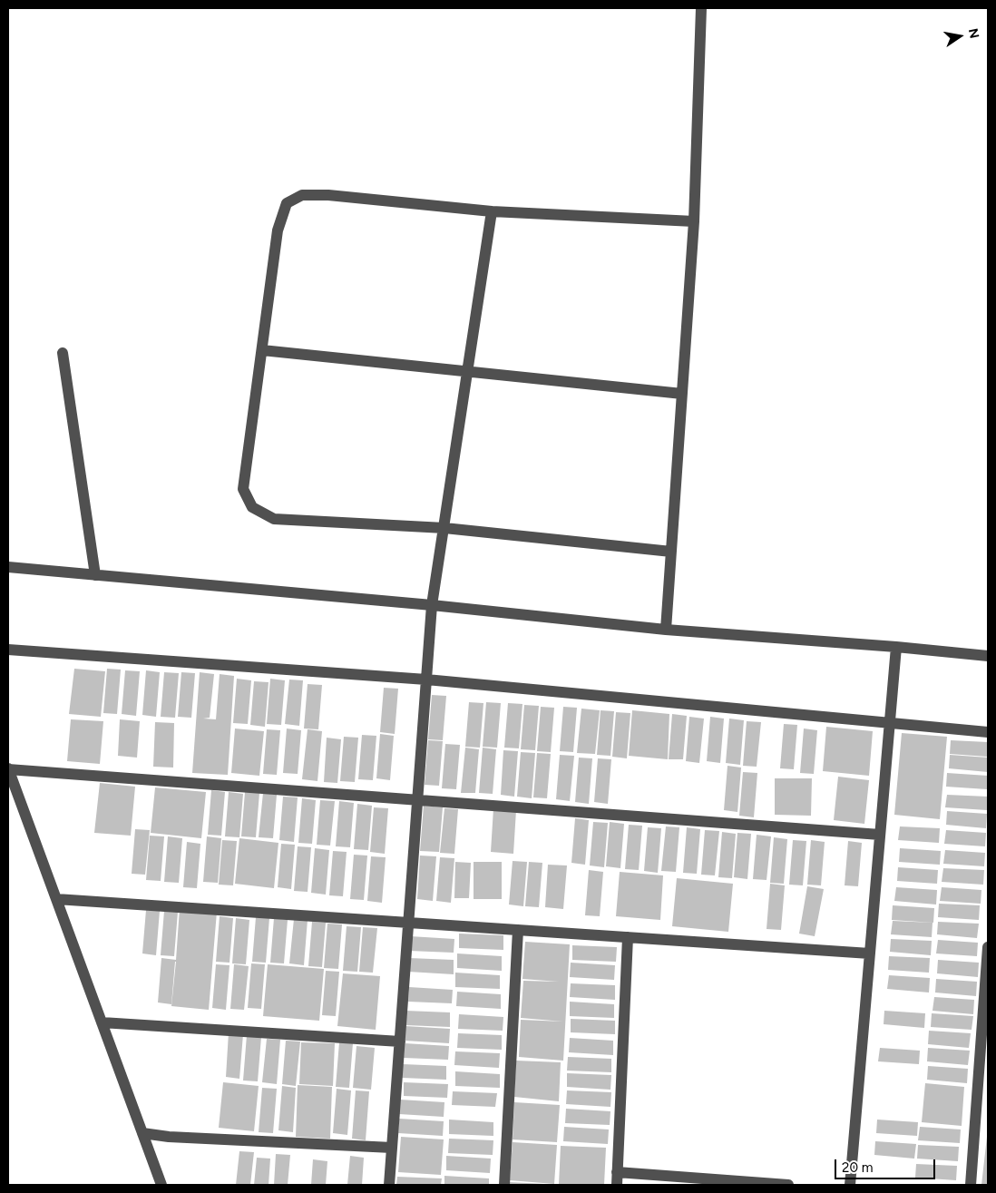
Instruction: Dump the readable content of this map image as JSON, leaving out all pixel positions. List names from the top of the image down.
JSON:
{
  "scale_bar": "20 m",
  "north": "right"
}
